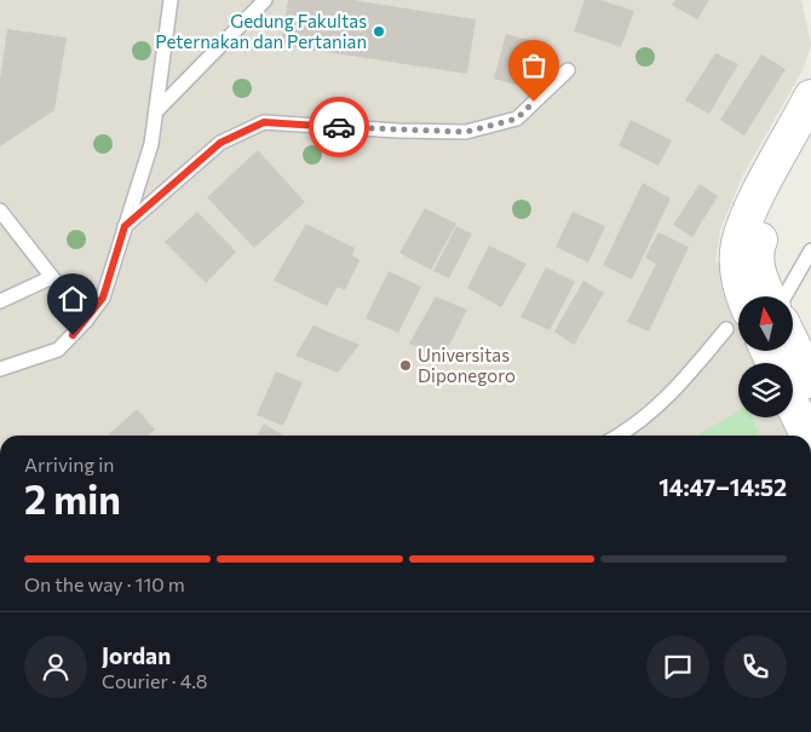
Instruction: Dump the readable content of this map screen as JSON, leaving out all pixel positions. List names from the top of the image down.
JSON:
{
  "places": ["Gedung Fakultas Peternakan dan Pertanian", "Universitas Diponegoro"],
  "north": "top",
  "page": {
    "heading": ["2 min", "Arriving in", "14:47–14:52"],
    "panel": ["Jordan", "Courier · 4.8"],
    "bar": "On the way · 110 m"
  }
}
